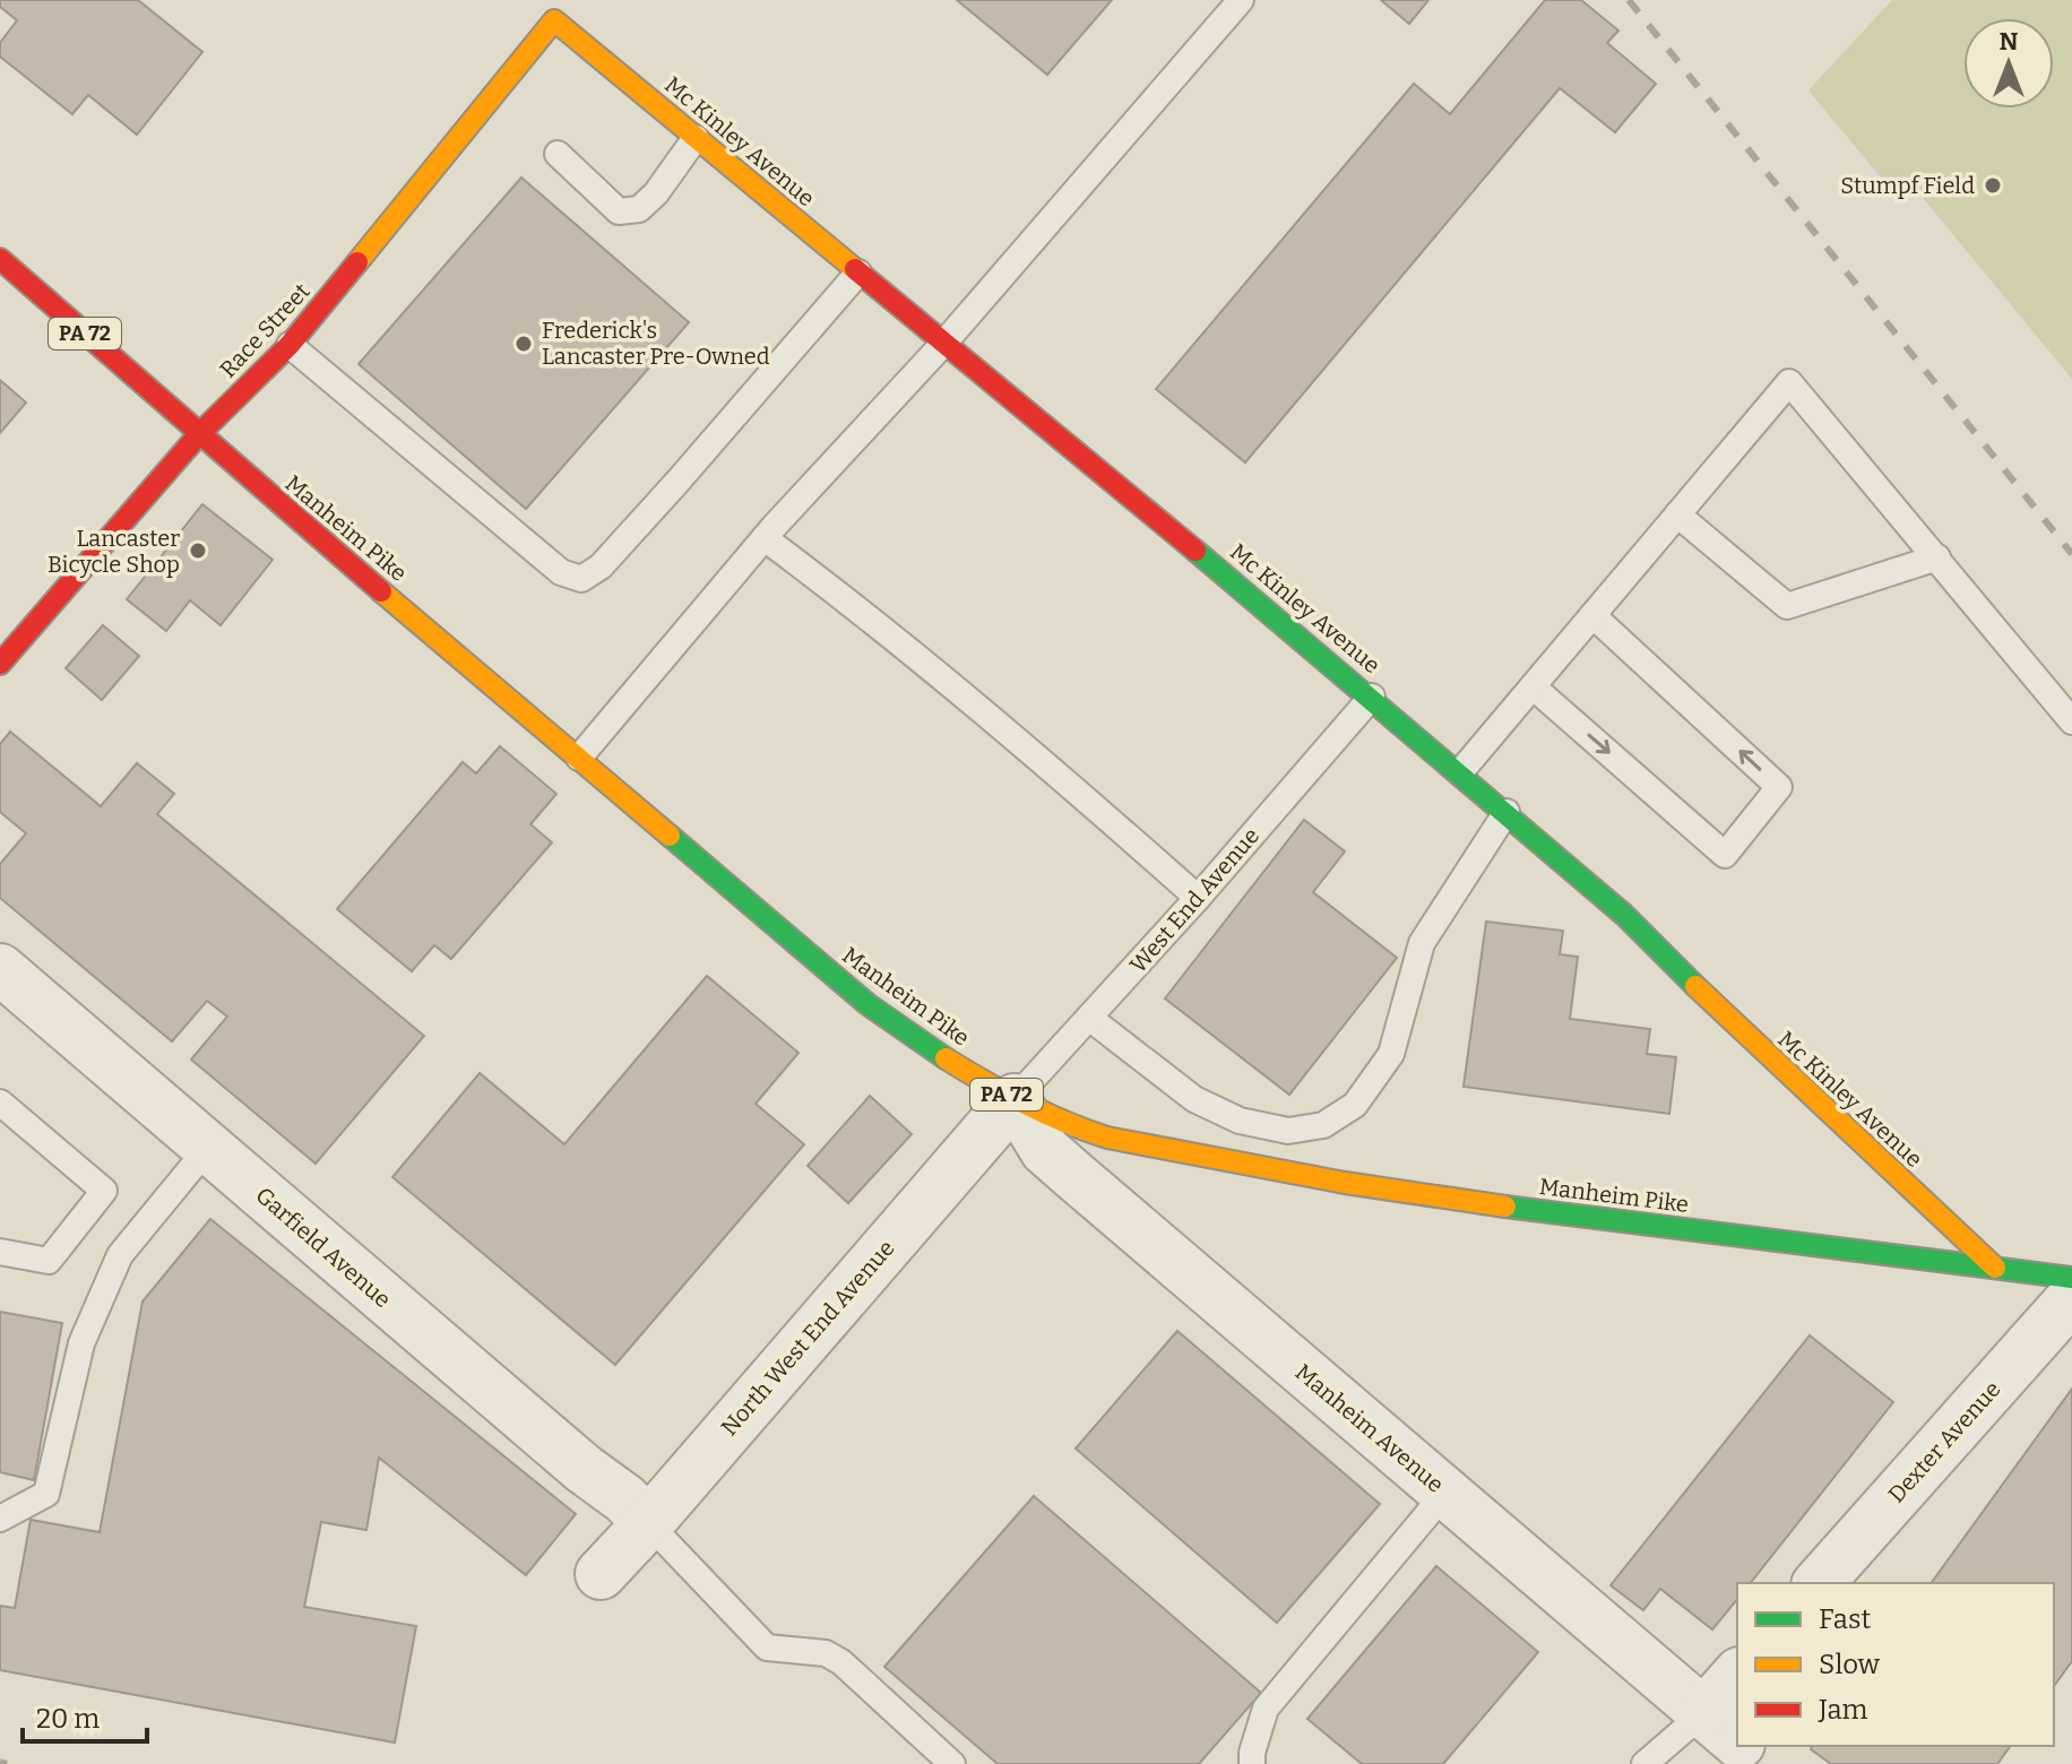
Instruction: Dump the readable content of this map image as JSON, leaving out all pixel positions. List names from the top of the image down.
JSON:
{
  "streets": {
    "street": [
      "Mc Kinley Avenue",
      "Race Street",
      "PA 72",
      "Manheim Pike",
      "Garfield Avenue",
      "North West End Avenue",
      "Manheim Avenue",
      "Dexter Avenue"
    ],
    "lane": ["West End Avenue"]
  },
  "crossings": [
    ["Mc Kinley Avenue", "Race Street"],
    ["Mc Kinley Avenue", "Manheim Pike"],
    ["Mc Kinley Avenue", "West End Avenue"],
    ["Race Street", "Manheim Pike"],
    ["Manheim Pike", "West End Avenue"],
    ["Manheim Pike", "North West End Avenue"],
    ["Manheim Pike", "Manheim Avenue"],
    ["West End Avenue", "North West End Avenue"],
    ["West End Avenue", "Manheim Avenue"],
    ["Garfield Avenue", "North West End Avenue"],
    ["North West End Avenue", "Manheim Avenue"]
  ],
  "places": ["Stumpf Field", "Frederick's Lancaster Pre-Owned", "Lancaster Bicycle Shop"],
  "legend": ["Fast", "Slow", "Jam"],
  "scale_bar": "20 m",
  "north": "top"
}
